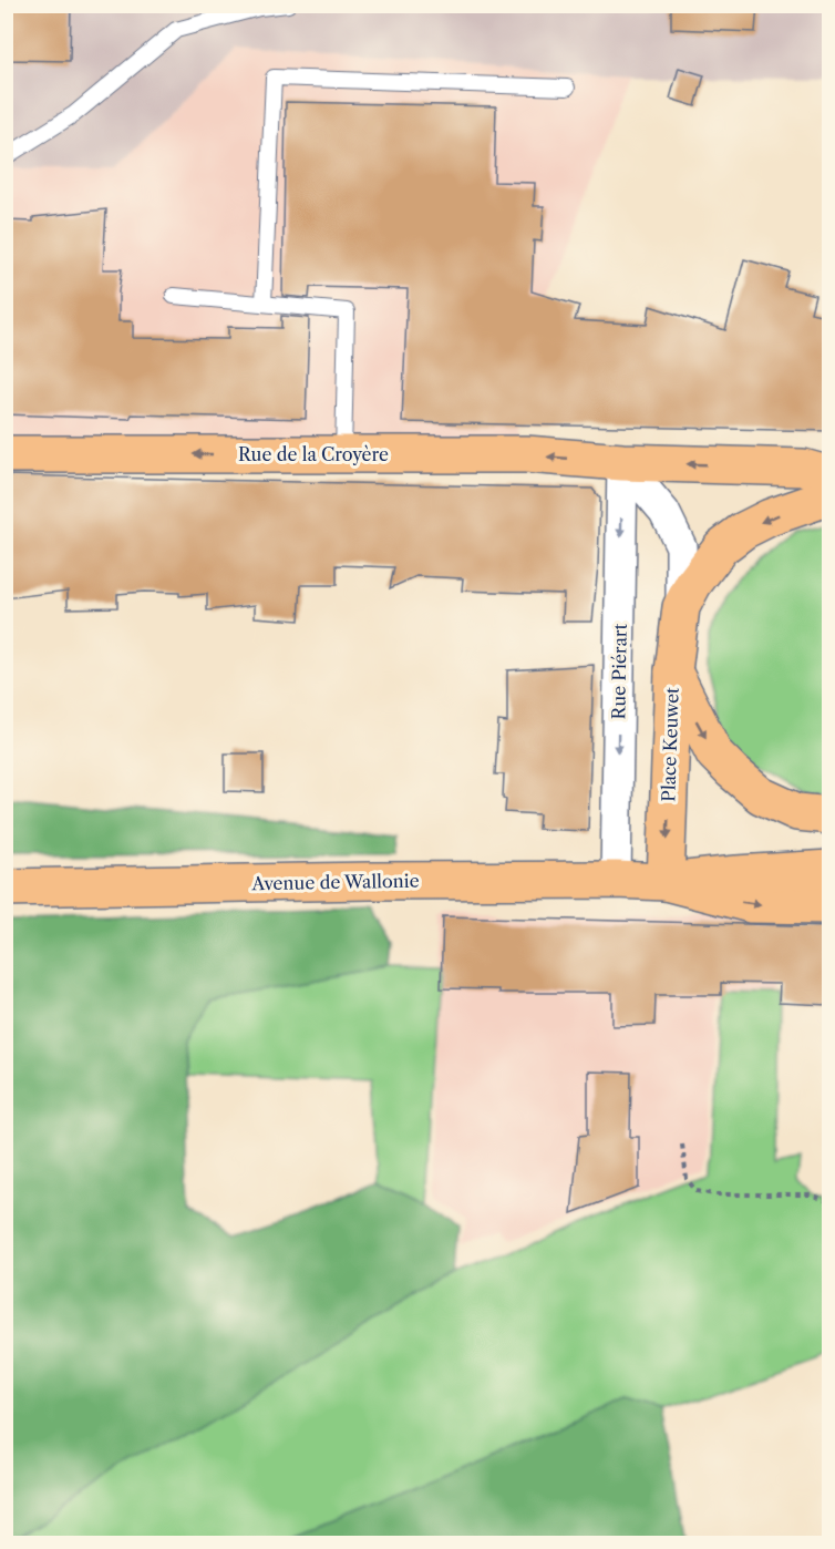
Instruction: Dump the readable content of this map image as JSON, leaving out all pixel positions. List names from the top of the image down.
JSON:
{
  "streets": {
    "main road": ["Rue de la Croyère", "Place Keuwet", "Avenue de Wallonie"],
    "street": ["Rue Piérart"]
  },
  "crossings": [
    ["Rue de la Croyère", "Rue Piérart"],
    ["Rue de la Croyère", "Place Keuwet"],
    ["Rue Piérart", "Place Keuwet"],
    ["Rue Piérart", "Avenue de Wallonie"],
    ["Place Keuwet", "Avenue de Wallonie"]
  ],
  "one_way": ["Rue de la Croyère", "Rue Piérart", "Place Keuwet"]
}
